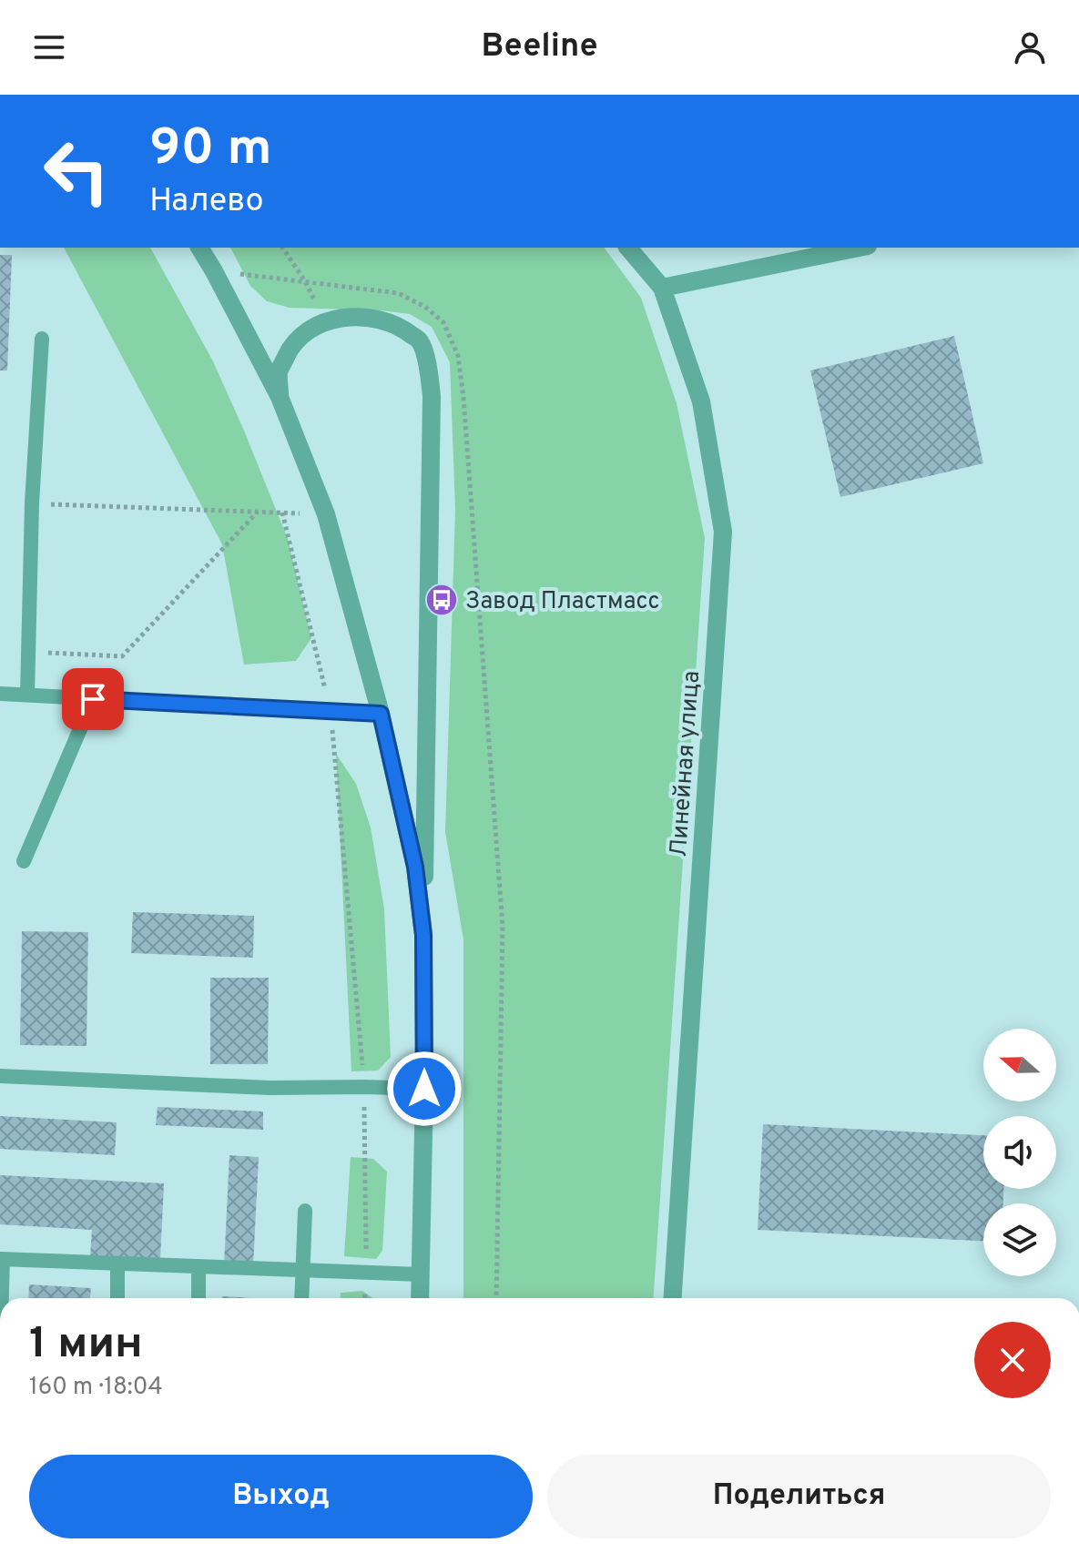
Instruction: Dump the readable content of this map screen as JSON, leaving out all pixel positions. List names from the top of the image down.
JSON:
{
  "streets": {
    "street": ["Линейная улица"]
  },
  "places": {
    "bus stop": ["Завод Пластмасс"]
  },
  "north": "left",
  "page": {
    "header": "Beeline",
    "turn": ["90 m", "Налево"],
    "heading": ["1 мин", "160 m · 18:04"],
    "buttons": ["Выход", "Поделиться"]
  }
}
